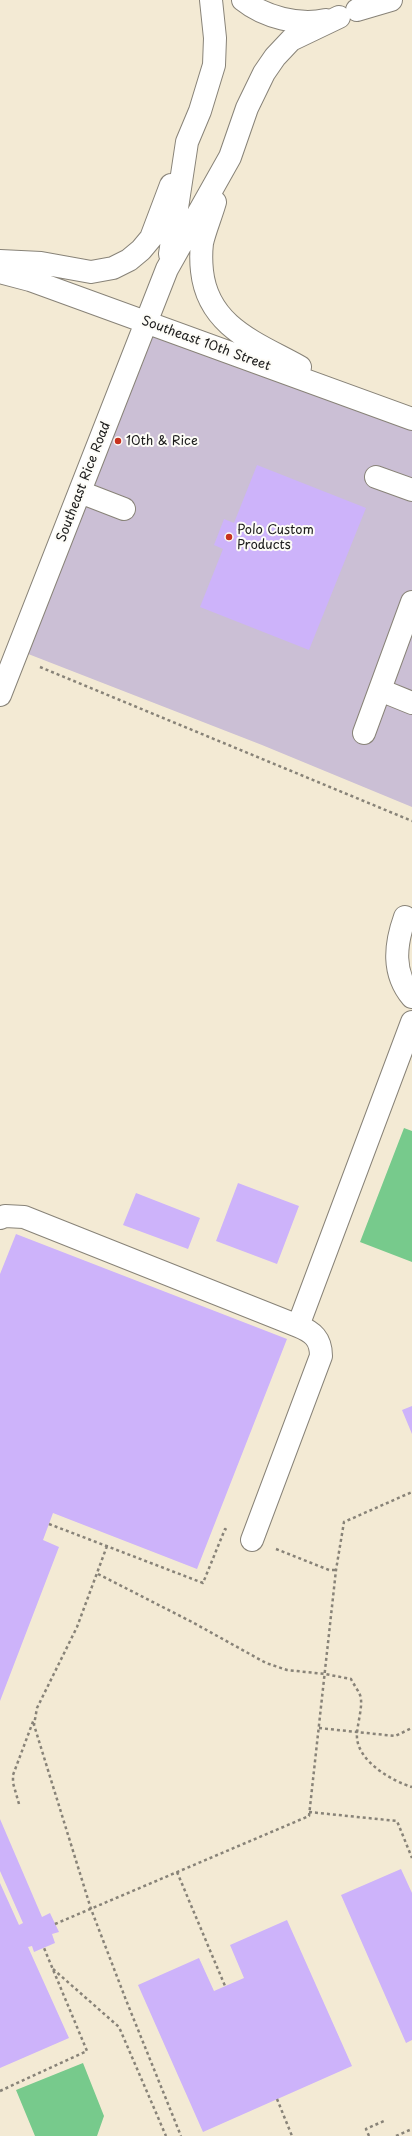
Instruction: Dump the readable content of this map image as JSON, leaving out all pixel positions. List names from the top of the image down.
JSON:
{
  "streets": {
    "main road": ["Southeast 10th Street", "Southeast Rice Road"]
  },
  "crossings": [
    ["Southeast 10th Street", "Southeast Rice Road"]
  ],
  "places": ["10th & Rice", "Polo Custom Products"]
}
